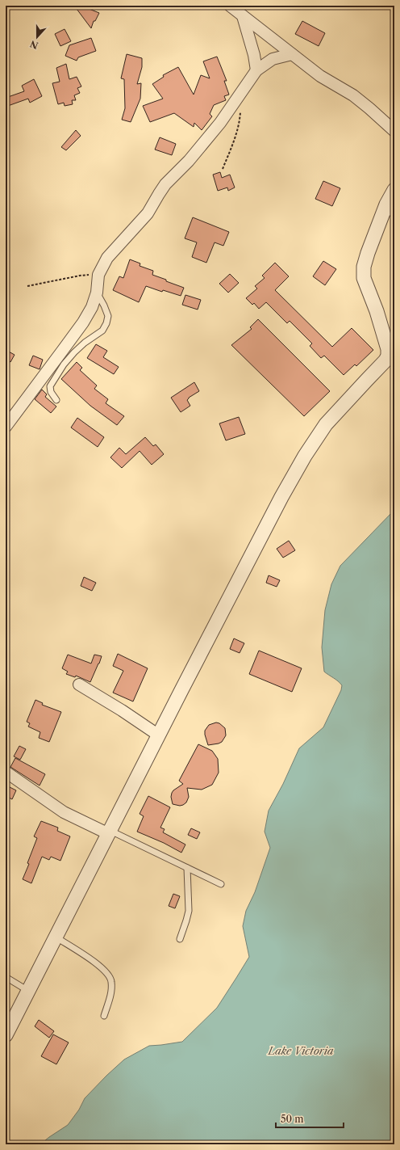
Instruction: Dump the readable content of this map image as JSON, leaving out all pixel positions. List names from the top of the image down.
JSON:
{
  "water": ["Lake Victoria"],
  "scale_bar": "50 m",
  "north": "bottom"
}
